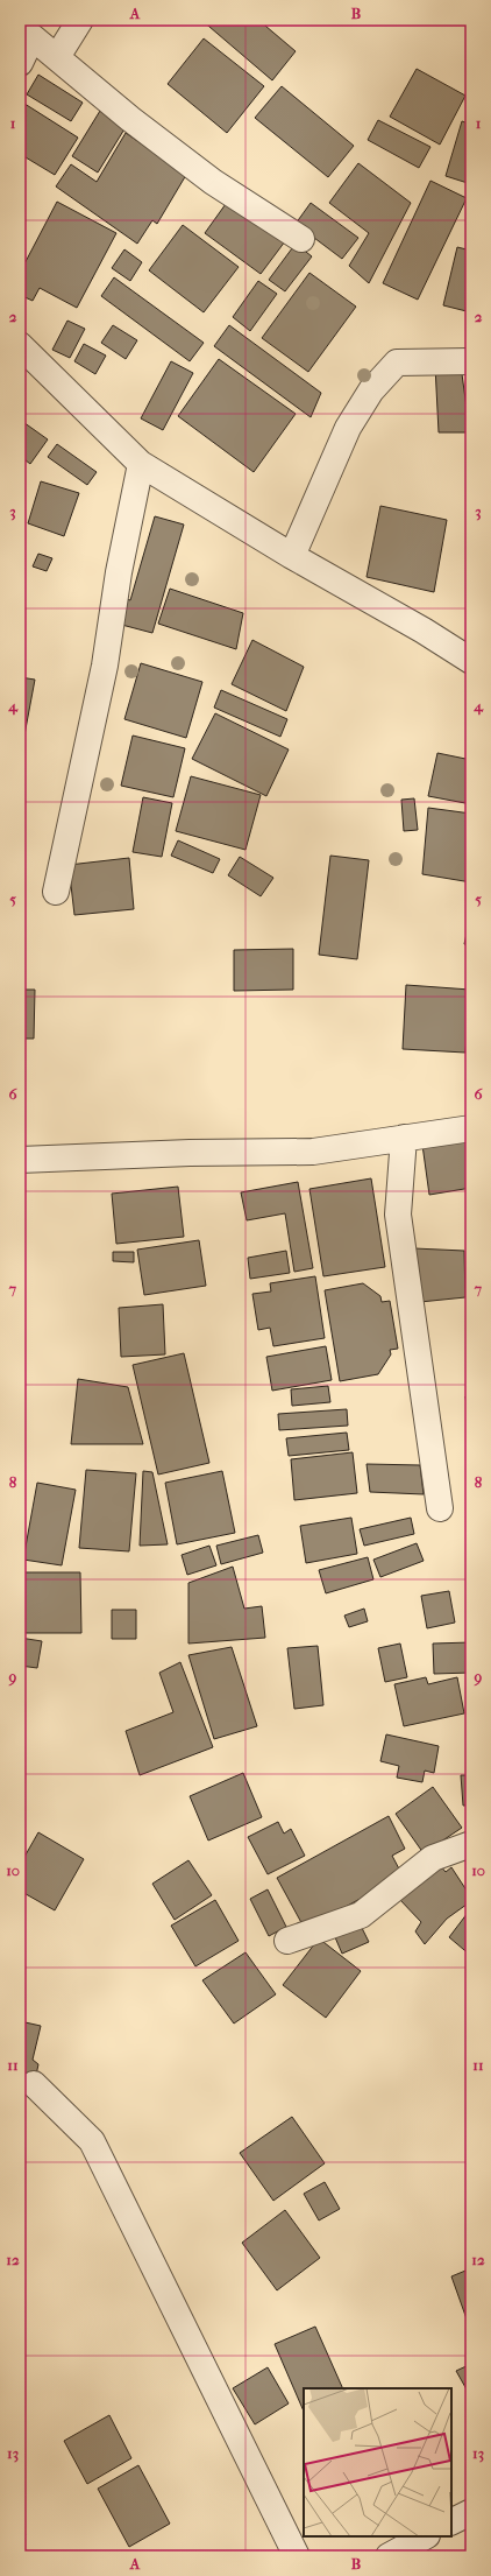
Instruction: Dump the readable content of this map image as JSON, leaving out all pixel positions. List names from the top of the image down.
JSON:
{
  "grid": {
    "columns": ["A", "B"],
    "rows": [
      "1",
      "2",
      "3",
      "4",
      "5",
      "6",
      "7",
      "8",
      "9",
      "10",
      "11",
      "12",
      "13"
    ]
  }
}
